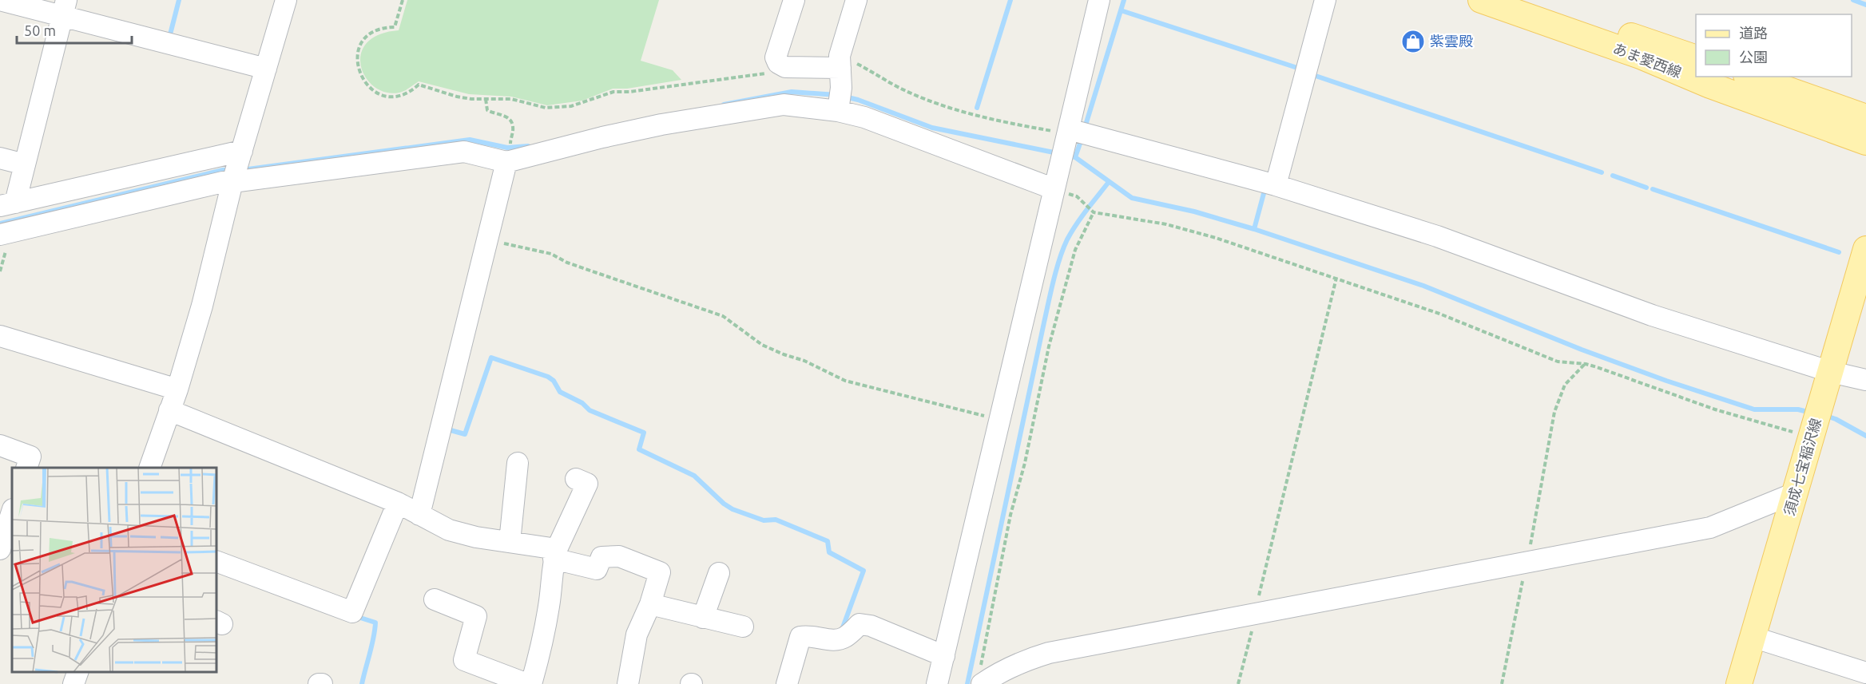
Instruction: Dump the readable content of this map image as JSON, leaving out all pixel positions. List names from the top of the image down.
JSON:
{
  "streets": {
    "main road": ["あま愛西線", "須成七宝稲沢線"]
  },
  "places": {
    "shop": ["紫雲殿"]
  },
  "legend": ["道路", "公園"],
  "scale_bar": "50 m"
}
